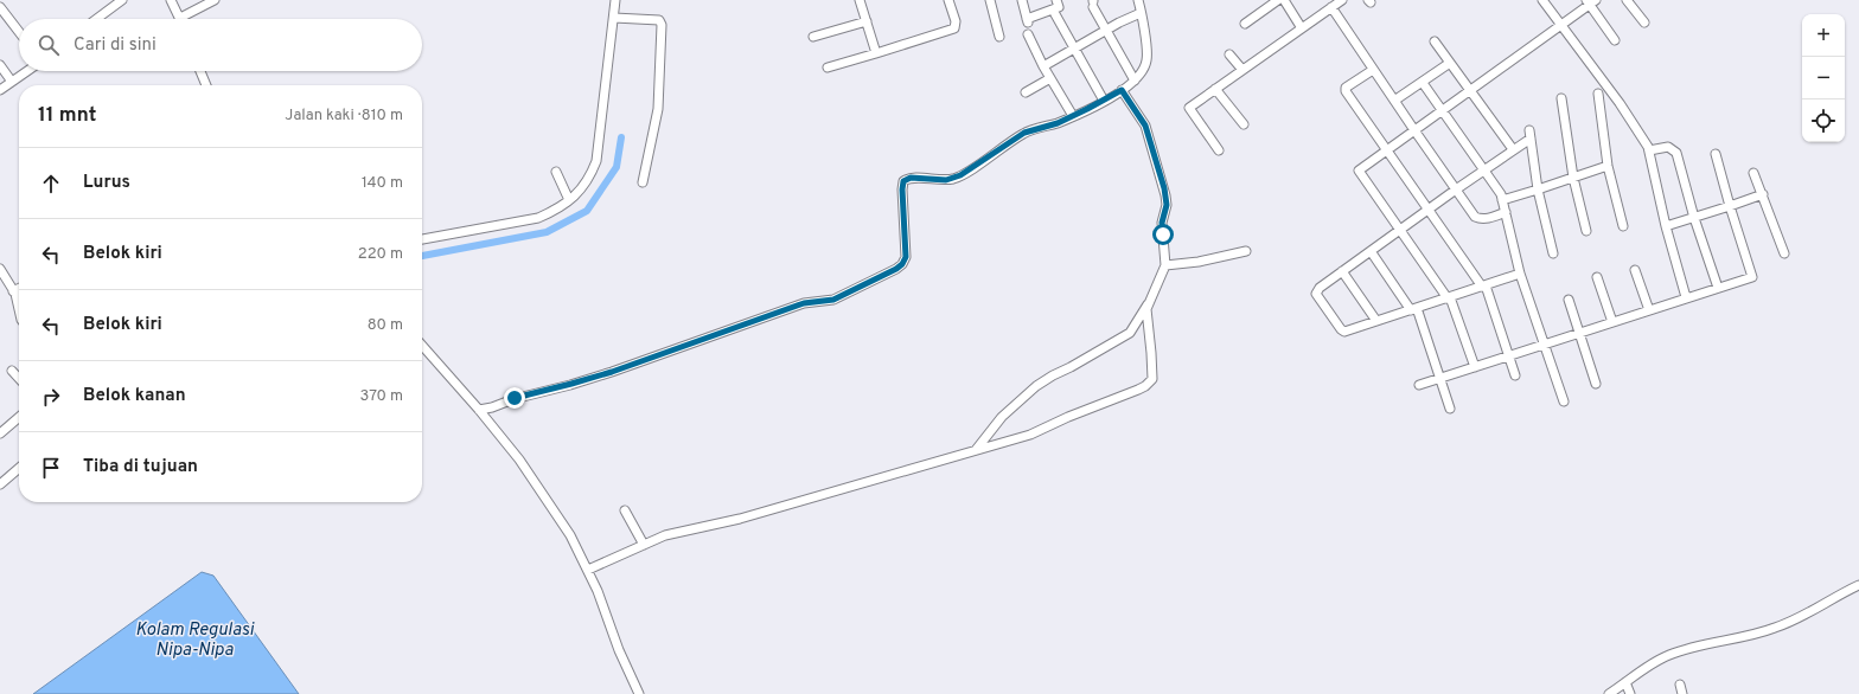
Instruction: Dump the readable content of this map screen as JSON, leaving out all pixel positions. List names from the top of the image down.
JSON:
{
  "water": ["Kolam Regulasi Nipa-Nipa"],
  "page": {
    "map_buttons": ["+", "−"],
    "search": "Cari di sini",
    "heading": ["11 mnt", "Jalan kaki · 810 m"],
    "list": [
      ["Lurus", "140 m"],
      ["Belok kiri", "220 m"],
      ["Belok kiri", "80 m"],
      ["Belok kanan", "370 m"],
      "Tiba di tujuan"
    ]
  }
}
